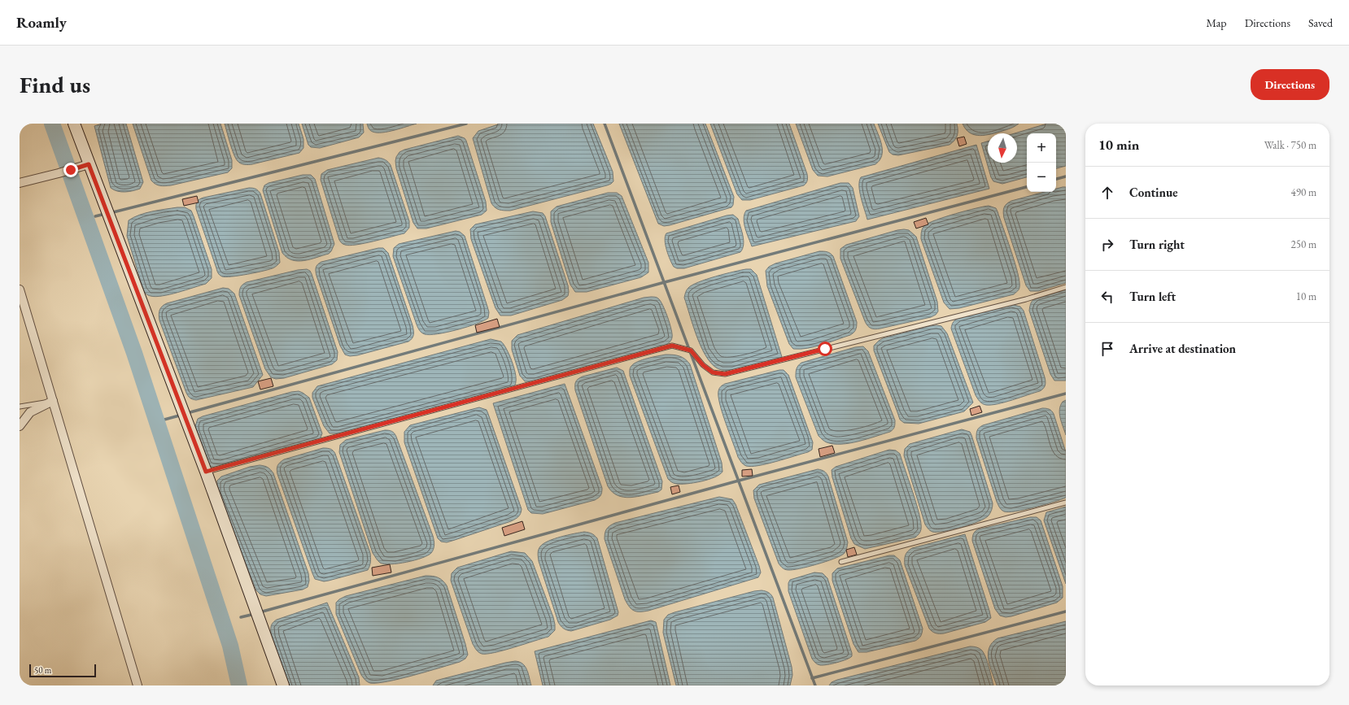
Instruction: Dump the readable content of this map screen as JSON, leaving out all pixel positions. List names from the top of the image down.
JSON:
{
  "scale_bar": "50 m",
  "north": "bottom",
  "page": {
    "header": "Roamly",
    "nav": ["Map", "Directions", "Saved"],
    "buttons": "Directions",
    "title": "Find us",
    "heading": ["10 min", "Walk · 750 m"],
    "map_buttons": ["+", "−"],
    "list": [
      ["Continue", "490 m"],
      ["Turn right", "250 m"],
      ["Turn left", "10 m"],
      "Arrive at destination"
    ],
    "scale": "50 m"
  }
}
